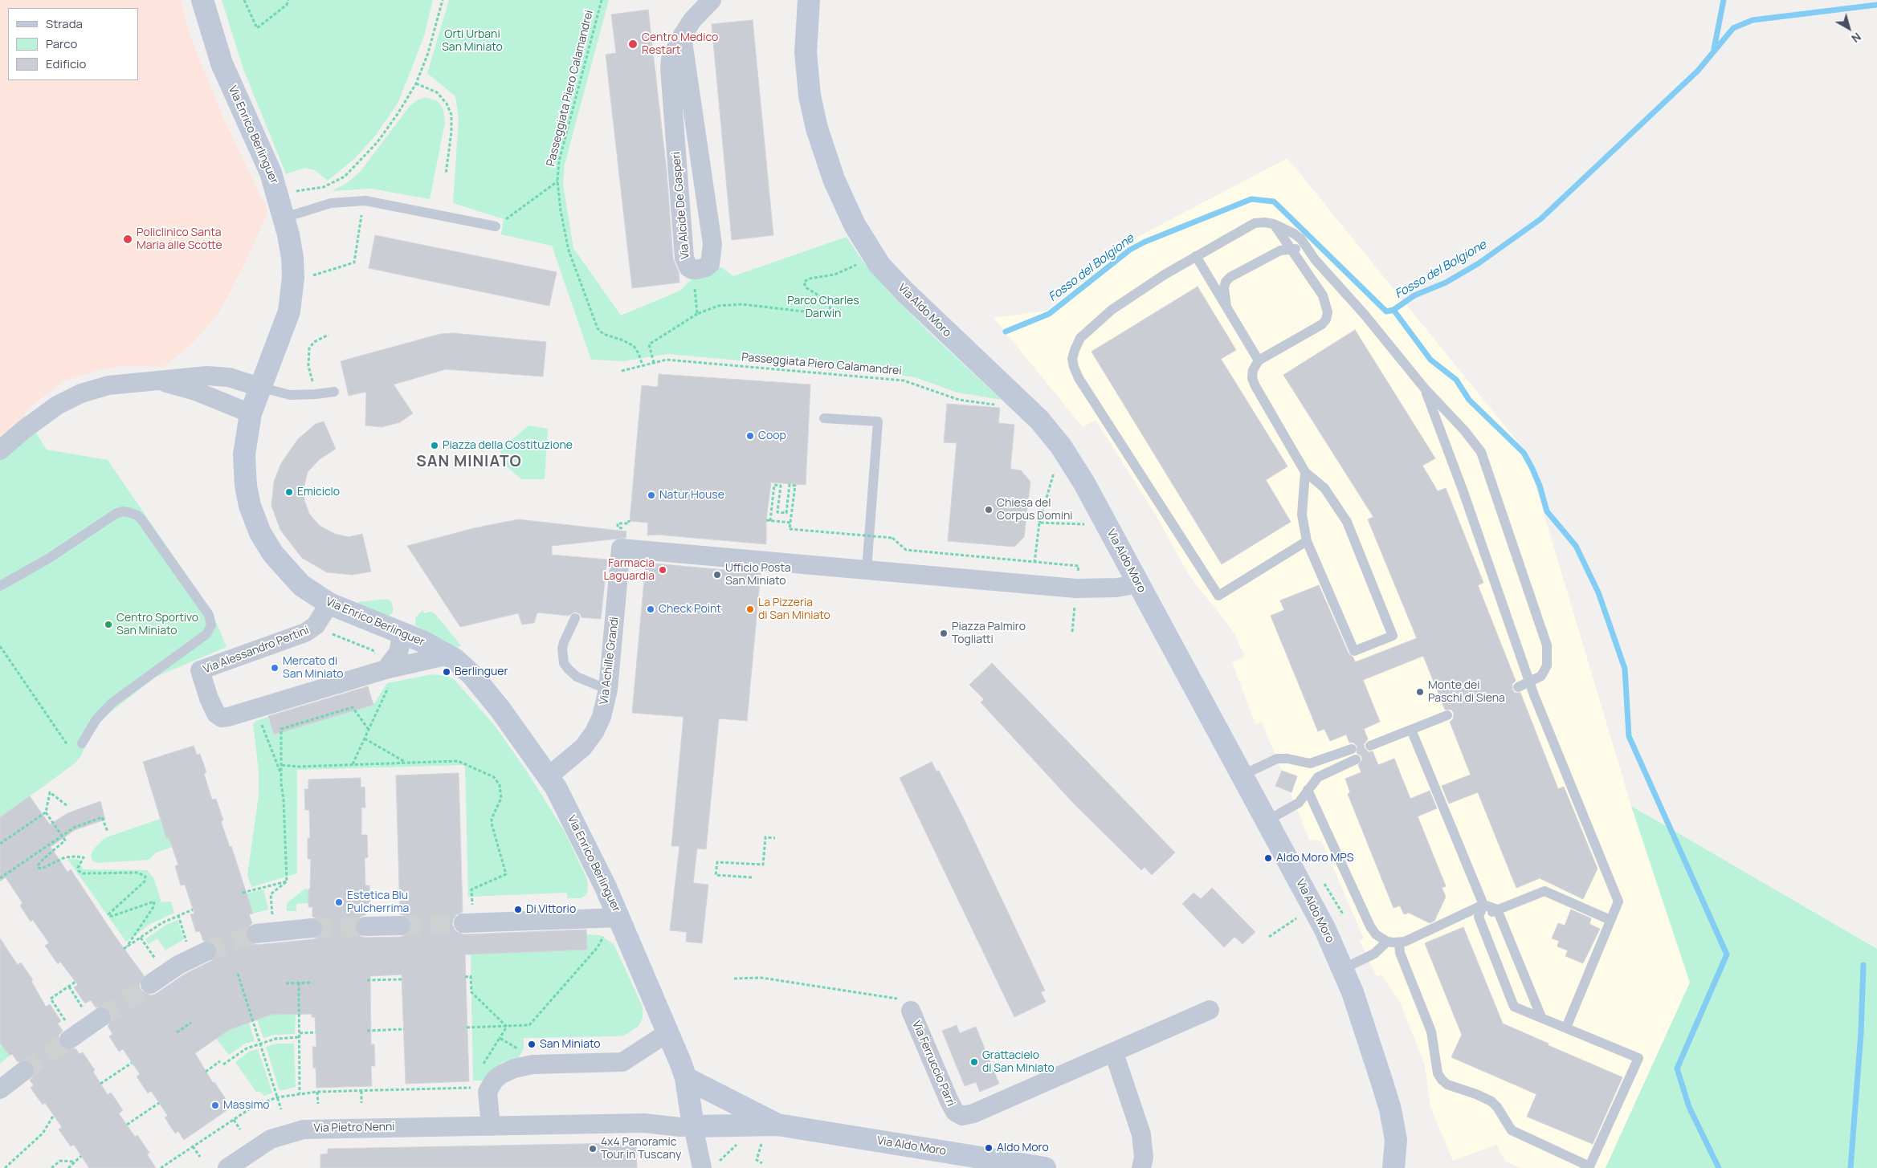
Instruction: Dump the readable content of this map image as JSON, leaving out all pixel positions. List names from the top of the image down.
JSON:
{
  "streets": {
    "street": [
      "Via Enrico Berlinguer",
      "Via Alcide De Gasperi",
      "Via Aldo Moro",
      "Via Alessandro Pertini",
      "Via Achille Grandi",
      "Via Ferruccio Parri",
      "Via Pietro Nenni"
    ],
    "path": ["Passeggiata Piero Calamandrei"]
  },
  "crossings": [
    ["Via Enrico Berlinguer", "Via Aldo Moro"],
    ["Via Enrico Berlinguer", "Via Alessandro Pertini"],
    ["Via Enrico Berlinguer", "Via Achille Grandi"],
    ["Via Enrico Berlinguer", "Via Pietro Nenni"],
    ["Via Aldo Moro", "Via Pietro Nenni"]
  ],
  "districts": ["SAN MINIATO"],
  "water": ["Fosso del Bolgione"],
  "parks": ["Orti Urbani San Miniato", "Parco Charles Darwin"],
  "places": [
    "Centro Medico Restart",
    "Policlinico Santa Maria alle Scotte",
    "Coop",
    "Piazza della Costituzione",
    "Emiciclo",
    "Natur House",
    "Chiesa del Corpus Domini",
    "Farmacia Laguardia",
    "Ufficio Posta San Miniato",
    "Check Point",
    "La Pizzeria di San Miniato",
    "Centro Sportivo San Miniato",
    "Piazza Palmiro Togliatti",
    "Mercato di San Miniato",
    "Berlinguer",
    "Monte dei Paschi di Siena",
    "Aldo Moro MPS",
    "Estetica Blu Pulcherrima",
    "Di Vittorio",
    "San Miniato",
    "Grattacielo di San Miniato",
    "Massimo",
    "Aldo Moro",
    "4x4 Panoramic Tour in Tuscany"
  ],
  "legend": ["Strada", "Parco", "Edificio"],
  "north": "bottom right"
}
